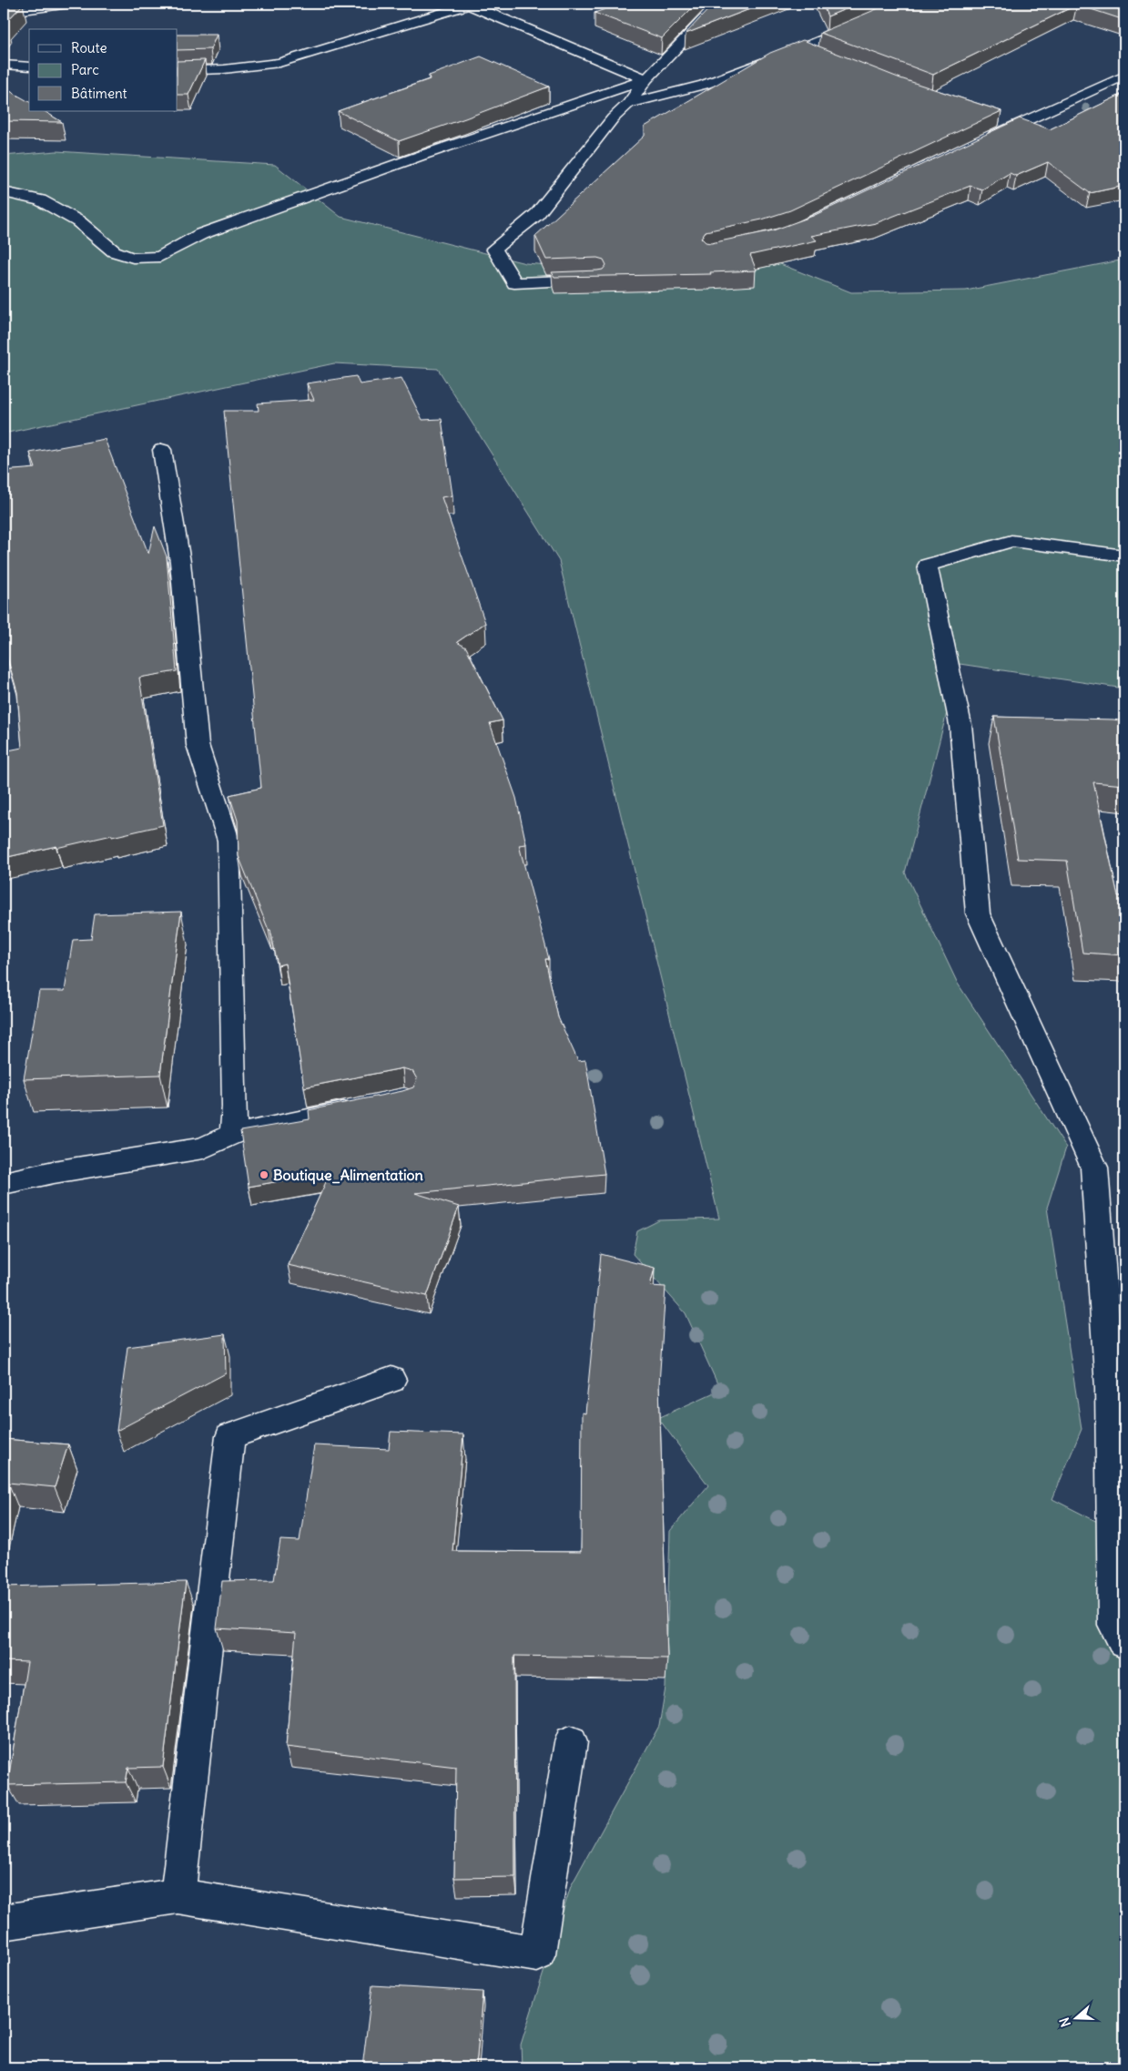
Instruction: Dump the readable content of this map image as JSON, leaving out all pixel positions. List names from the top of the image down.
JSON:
{
  "places": ["Boutique_Alimentation"],
  "legend": ["Route", "Parc", "Bâtiment"],
  "north": "left"
}
